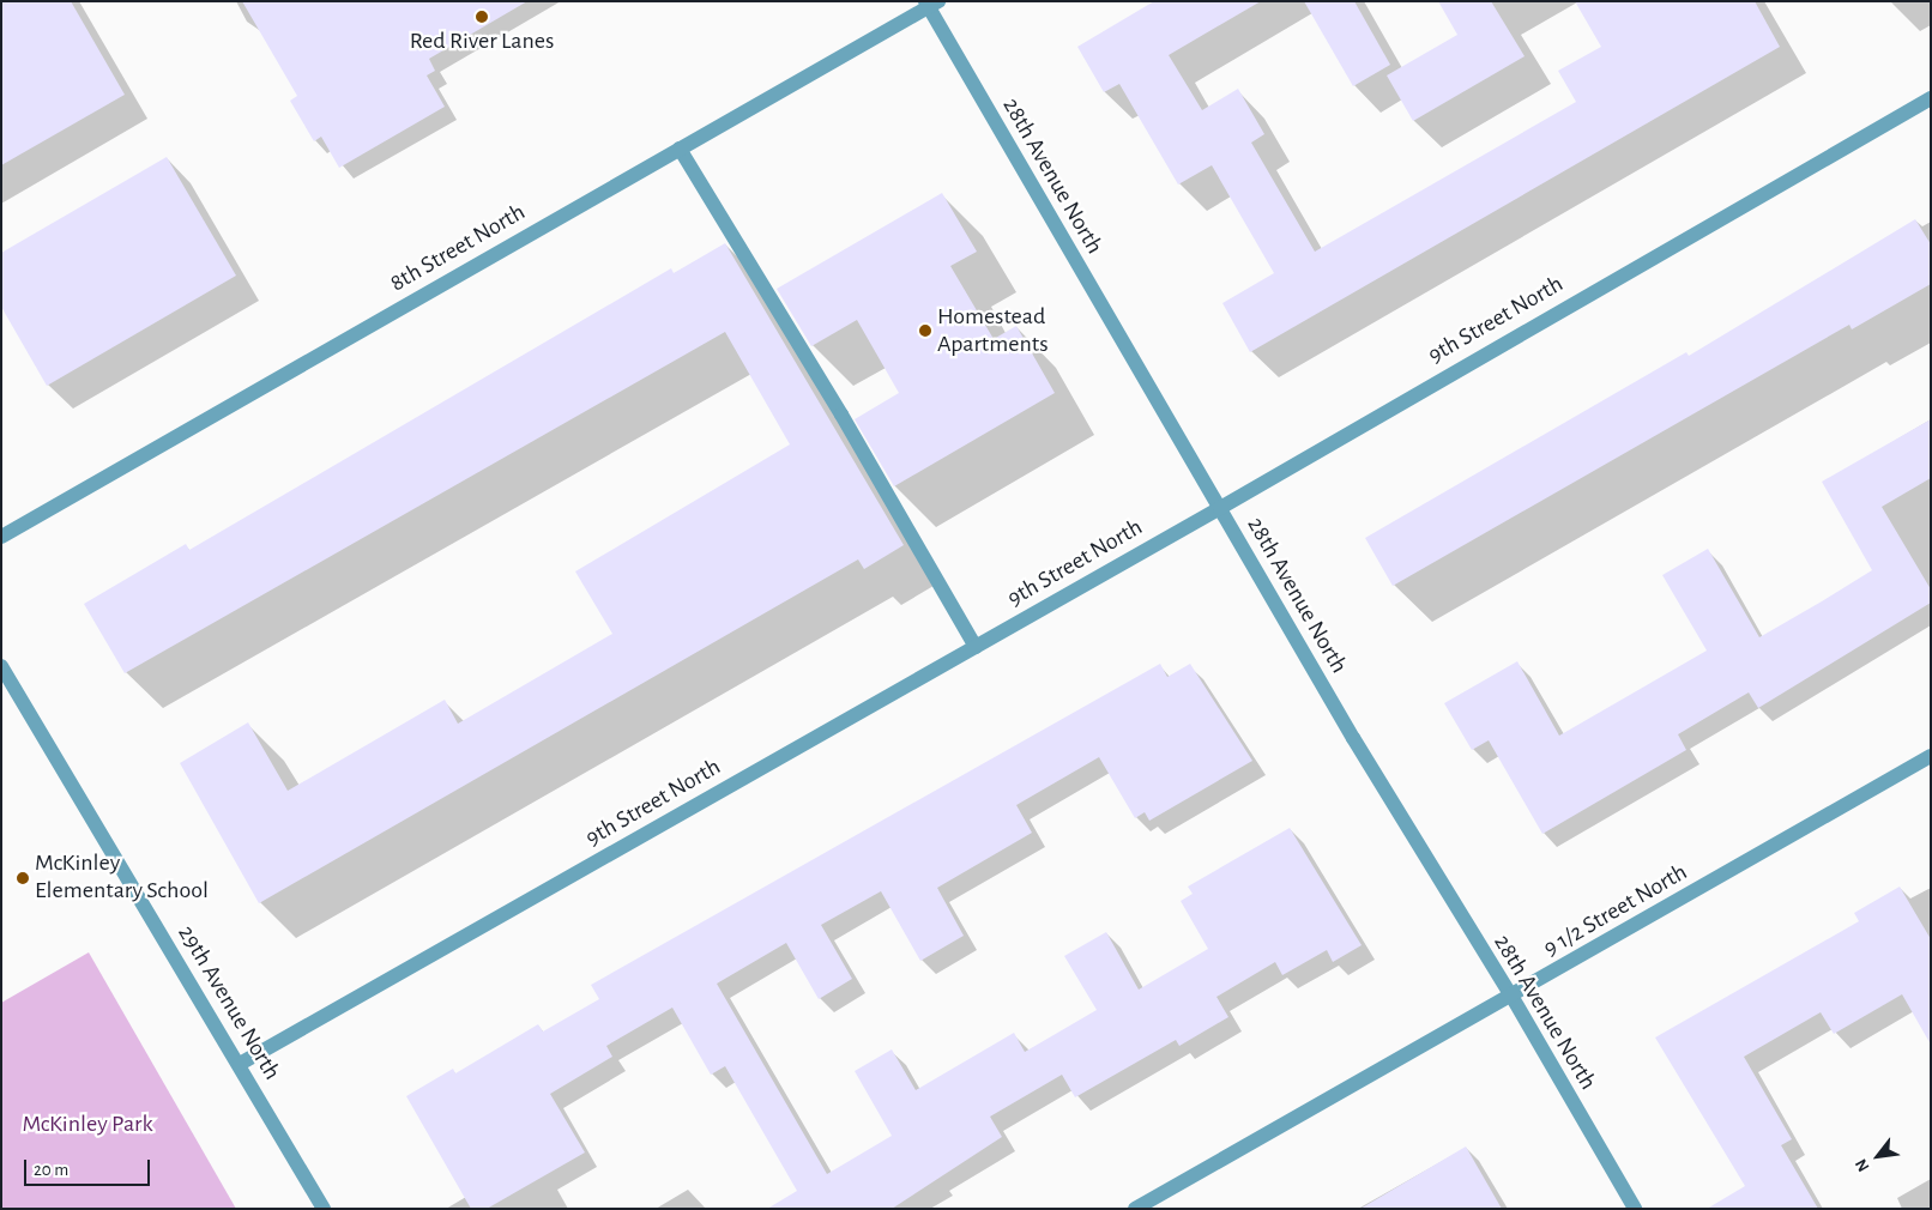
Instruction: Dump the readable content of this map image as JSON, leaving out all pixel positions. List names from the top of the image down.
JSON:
{
  "streets": {
    "street": [
      "28th Avenue North",
      "8th Street North",
      "9th Street North",
      "9 1/2 Street North",
      "29th Avenue North"
    ]
  },
  "crossings": [
    ["28th Avenue North", "8th Street North"],
    ["28th Avenue North", "9th Street North"],
    ["28th Avenue North", "9 1/2 Street North"],
    ["9th Street North", "29th Avenue North"]
  ],
  "parks": ["McKinley Park"],
  "places": ["Red River Lanes", "Homestead Apartments", "McKinley Elementary School"],
  "scale_bar": "20 m",
  "north": "bottom left"
}
